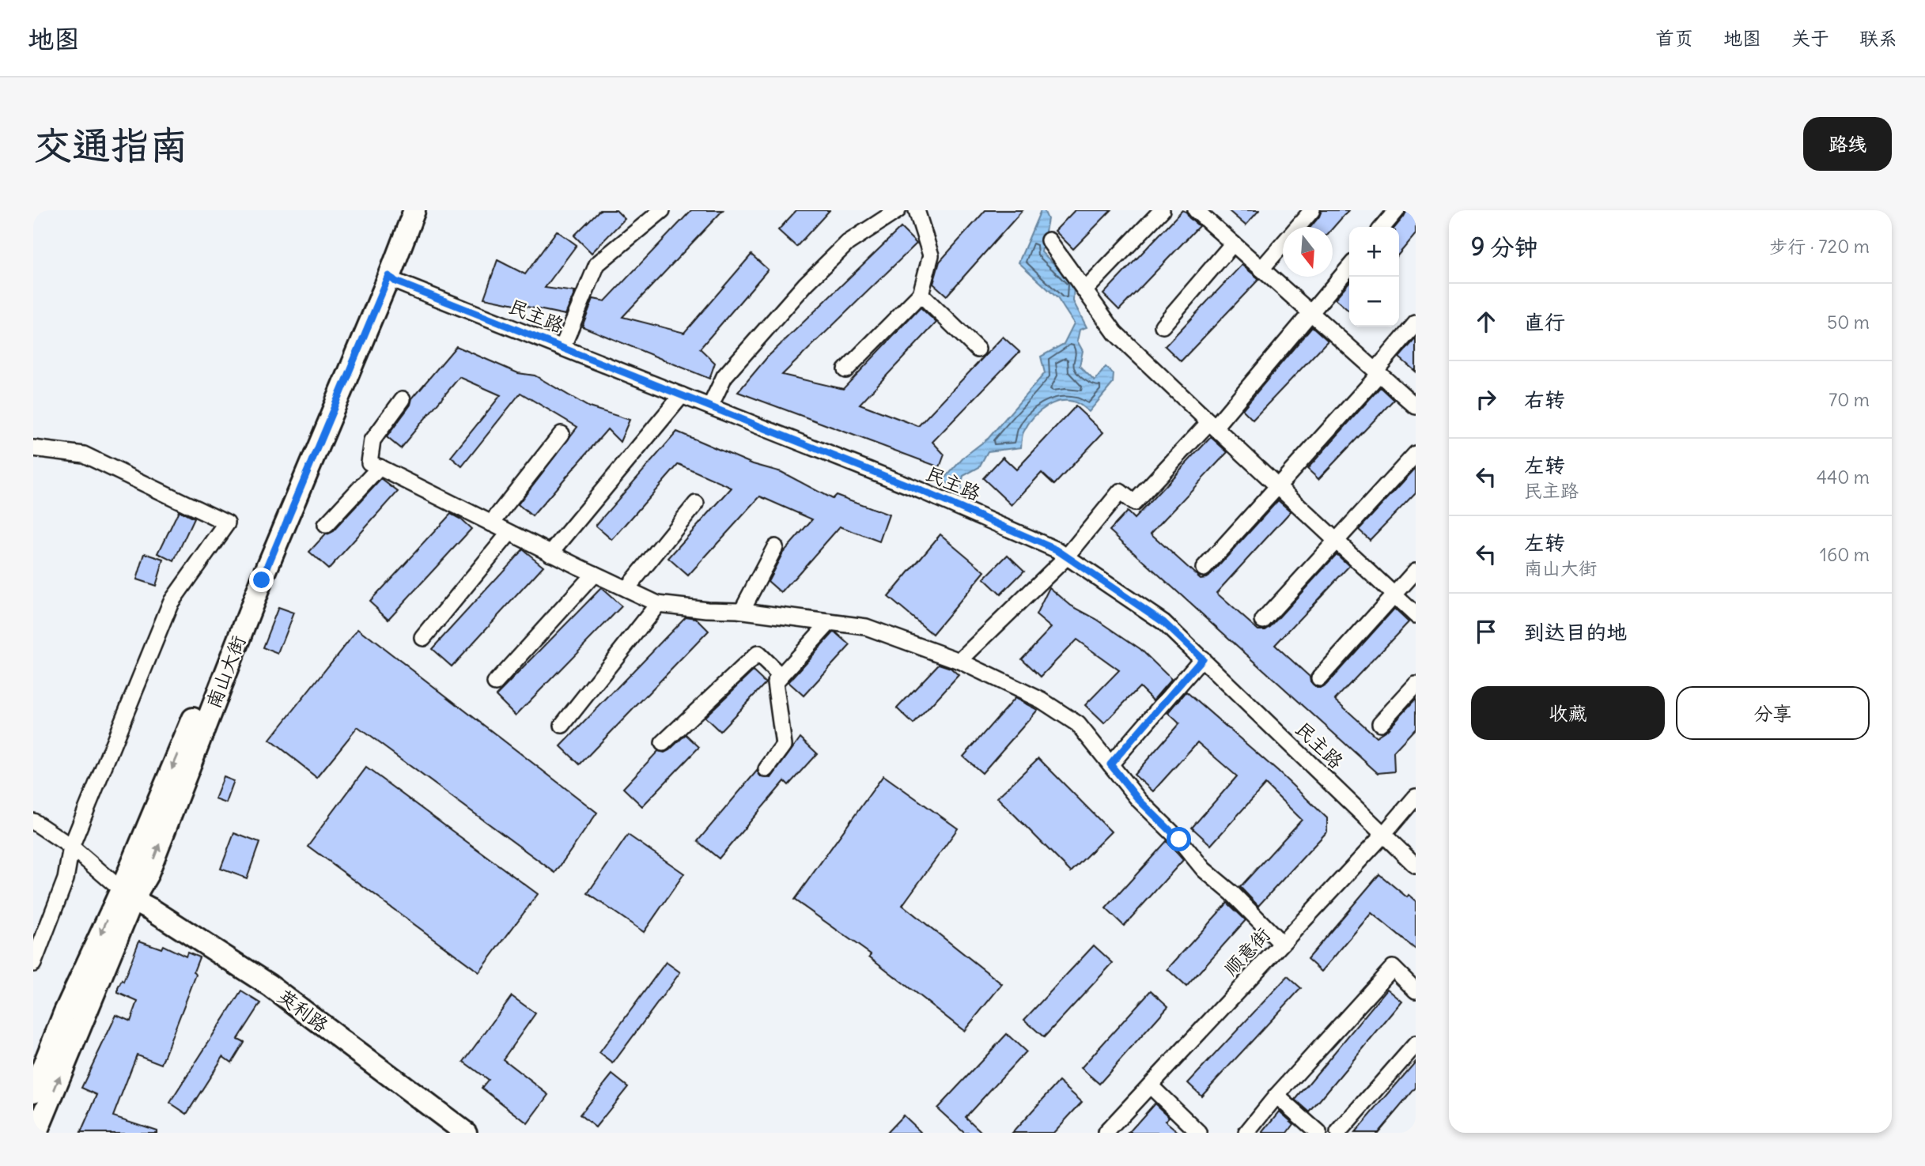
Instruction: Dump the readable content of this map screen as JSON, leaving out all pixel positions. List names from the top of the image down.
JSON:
{
  "streets": {
    "street": [
      "民主路",
      "南山大街",
      "顺意街",
      "英利路"
    ]
  },
  "crossings": [
    ["民主路", "南山大街"],
    ["民主路", "顺意街"],
    ["南山大街", "英利路"]
  ],
  "north": "bottom",
  "page": {
    "header": "地图",
    "nav": [
      "首页",
      "地图",
      "关于",
      "联系"
    ],
    "buttons": [
      "路线",
      ["收藏", "分享"]
    ],
    "title": "交通指南",
    "heading": ["9 分钟", "步行 · 720 m"],
    "map_buttons": ["+", "−"],
    "list": [
      ["直行", "50 m"],
      ["右转", "70 m"],
      ["左转", "民主路", "440 m"],
      ["左转", "南山大街", "160 m"],
      "到达目的地"
    ]
  }
}
